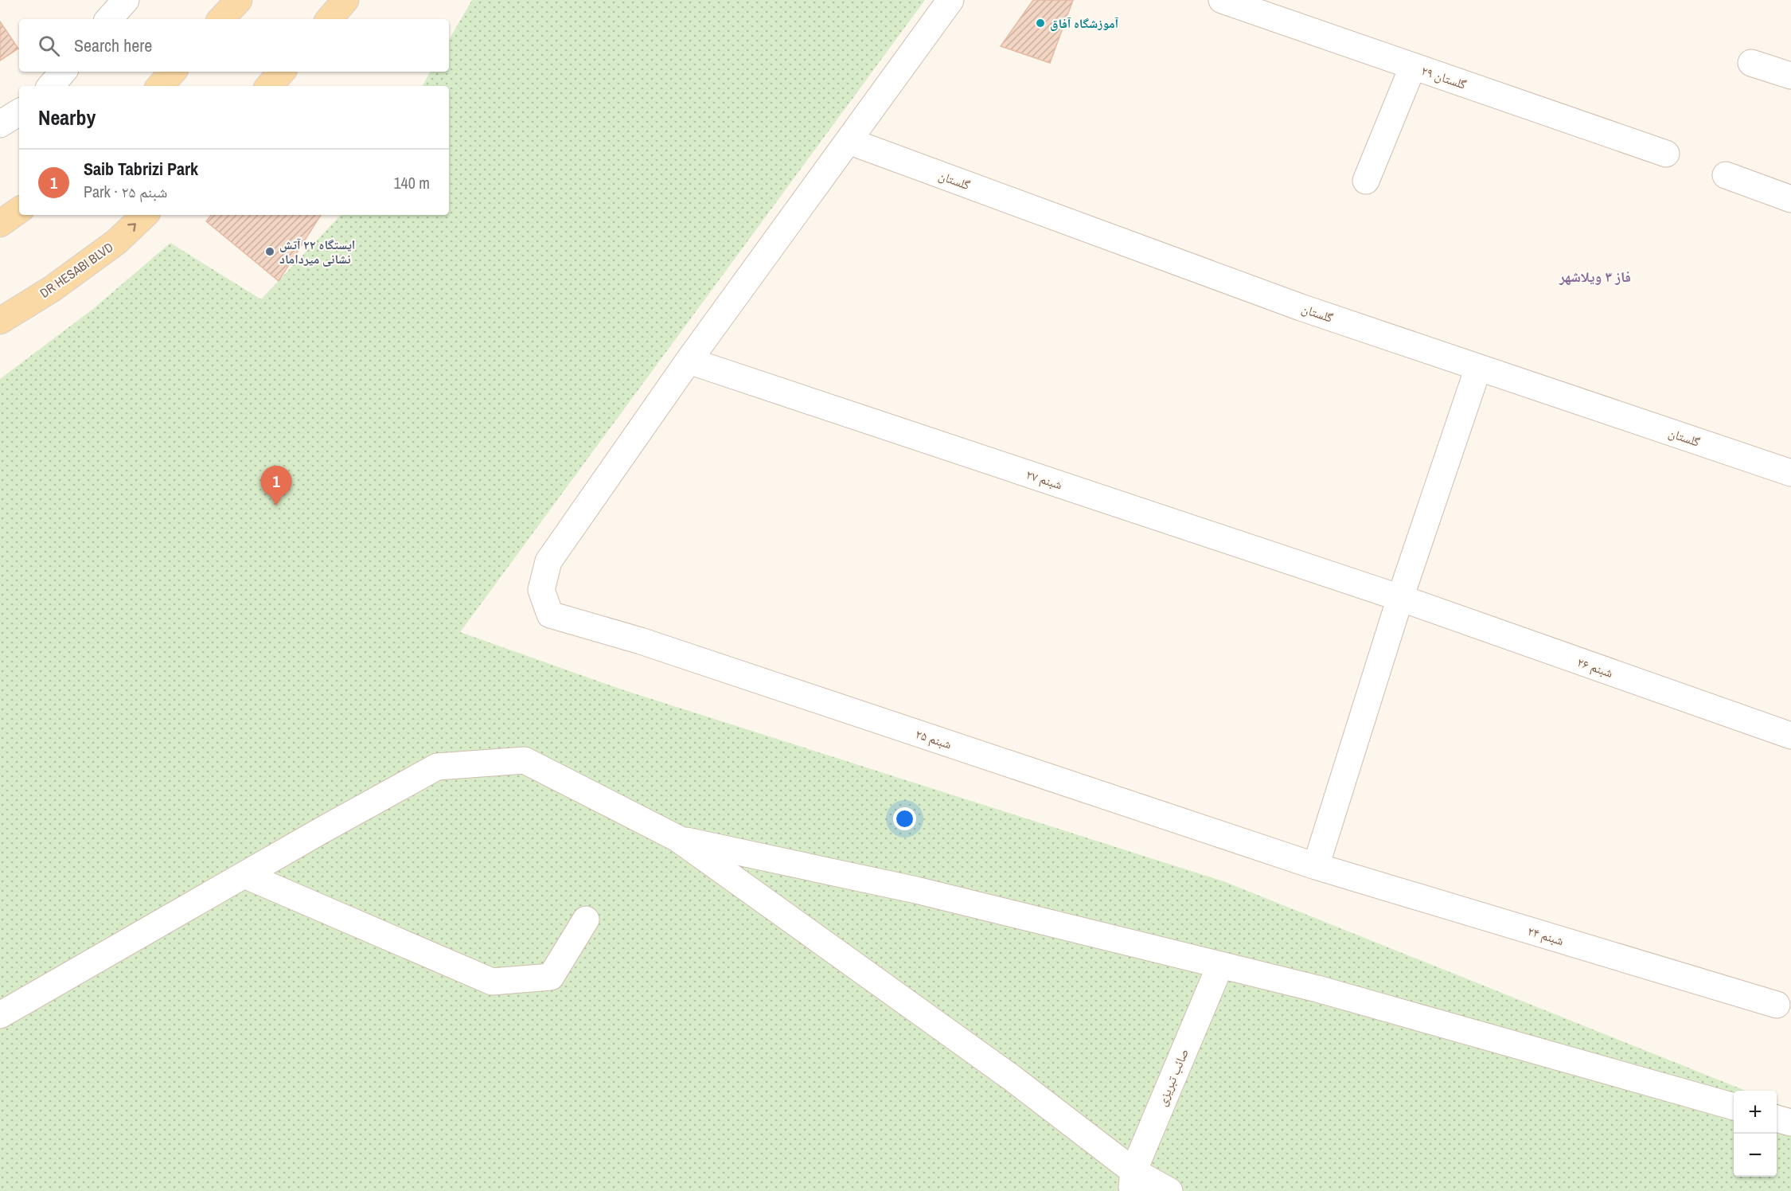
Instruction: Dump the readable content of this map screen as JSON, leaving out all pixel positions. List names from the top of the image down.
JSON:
{
  "streets": {
    "main road": ["DR HESABI BLVD"],
    "street": [
      "گلستان ۲۹",
      "گلستان",
      "شبنم ۲۷",
      "شبنم ۲۶",
      "شبنم ۲۵",
      "شبنم ۲۴",
      "صائب تبریزی"
    ]
  },
  "crossings": [
    ["شبنم ۲۷", "شبنم ۲۶"],
    ["شبنم ۲۷", "شبنم ۲۵"],
    ["شبنم ۲۵", "شبنم ۲۴"]
  ],
  "one_way": ["DR HESABI BLVD"],
  "districts": ["فاز ۳ ویلاشهر"],
  "places": ["آموزشگاه آفاق", "ایستگاه ۲۲ آتش نشانی میرداماد"],
  "page": {
    "search": "Search here",
    "heading": "Nearby",
    "list": [
      {
        "mark": "1",
        "name": "Saib Tabrizi Park",
        "note": "Park · شبنم ۲۵",
        "value": "140 m"
      }
    ],
    "pins": "1",
    "map_buttons": ["+", "−"]
  }
}
